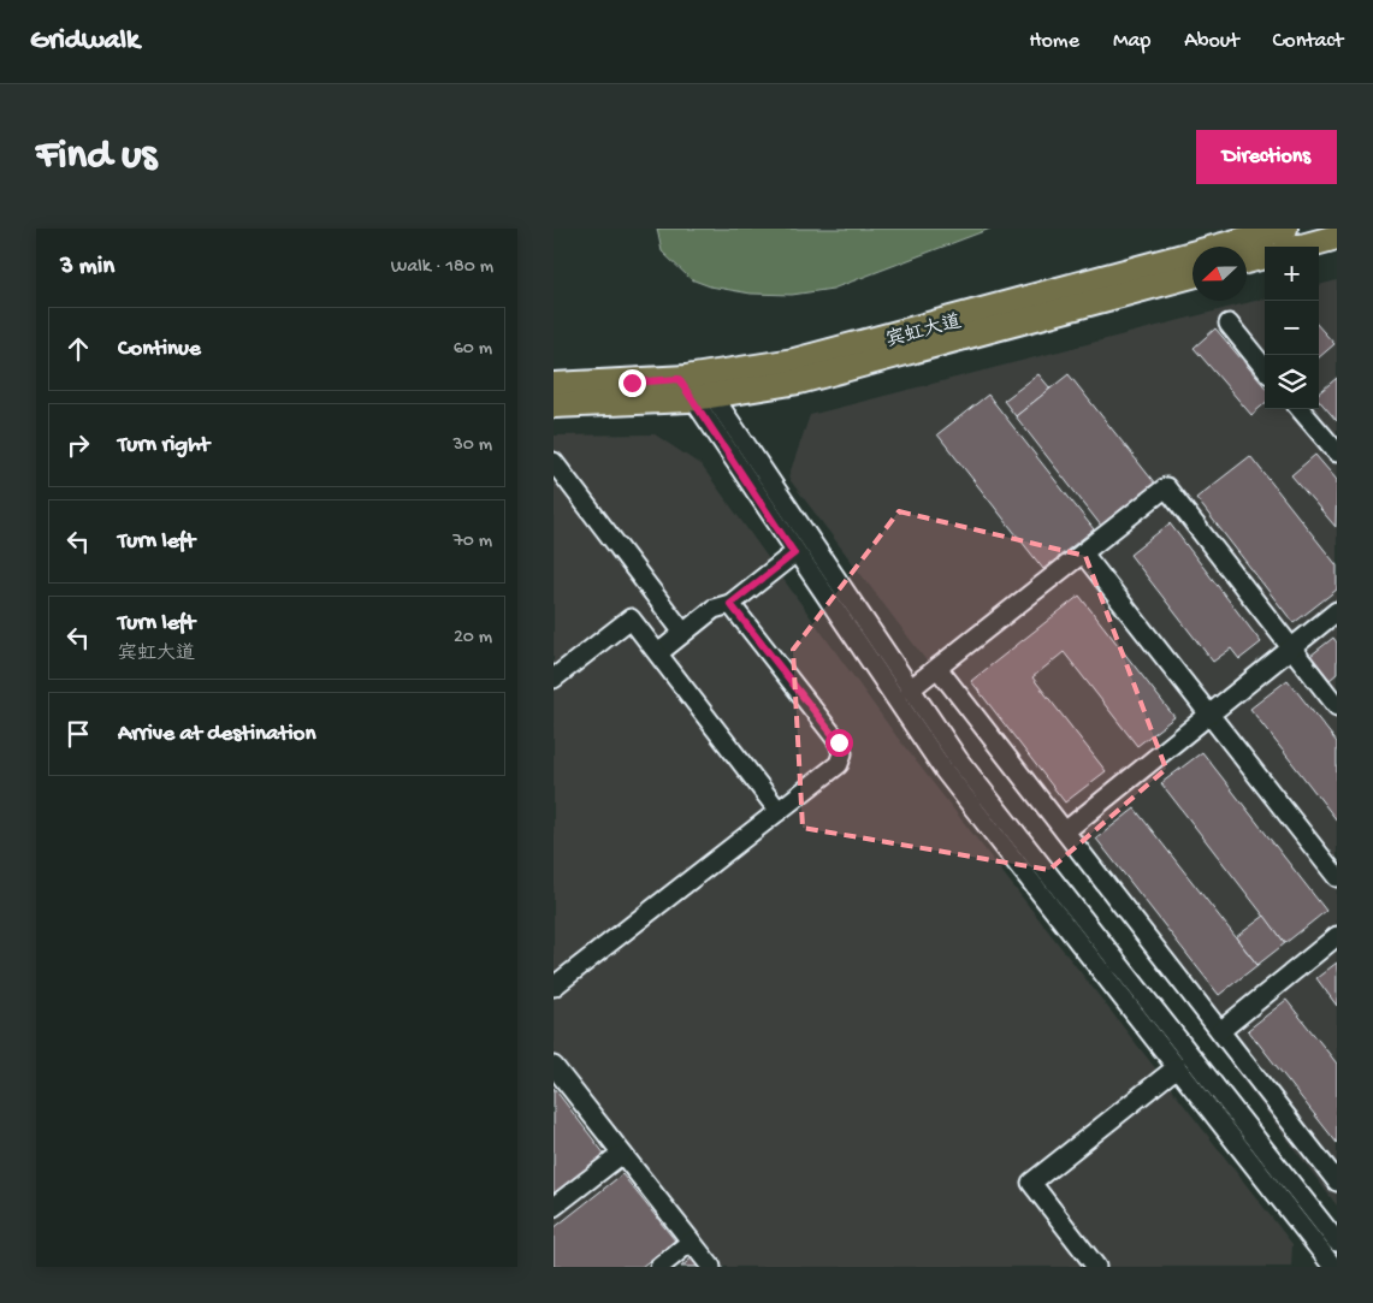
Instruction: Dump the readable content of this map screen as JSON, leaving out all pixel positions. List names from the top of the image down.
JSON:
{
  "streets": {
    "main road": ["宾虹大道"]
  },
  "north": "left",
  "page": {
    "header": "Gridwalk",
    "nav": [
      "Home",
      "Map",
      "About",
      "Contact"
    ],
    "buttons": "Directions",
    "title": "Find us",
    "heading": ["3 min", "Walk · 180 m"],
    "map_buttons": ["+", "−"],
    "list": [
      ["Continue", "60 m"],
      ["Turn right", "30 m"],
      ["Turn left", "70 m"],
      ["Turn left", "宾虹大道", "20 m"],
      "Arrive at destination"
    ]
  }
}
